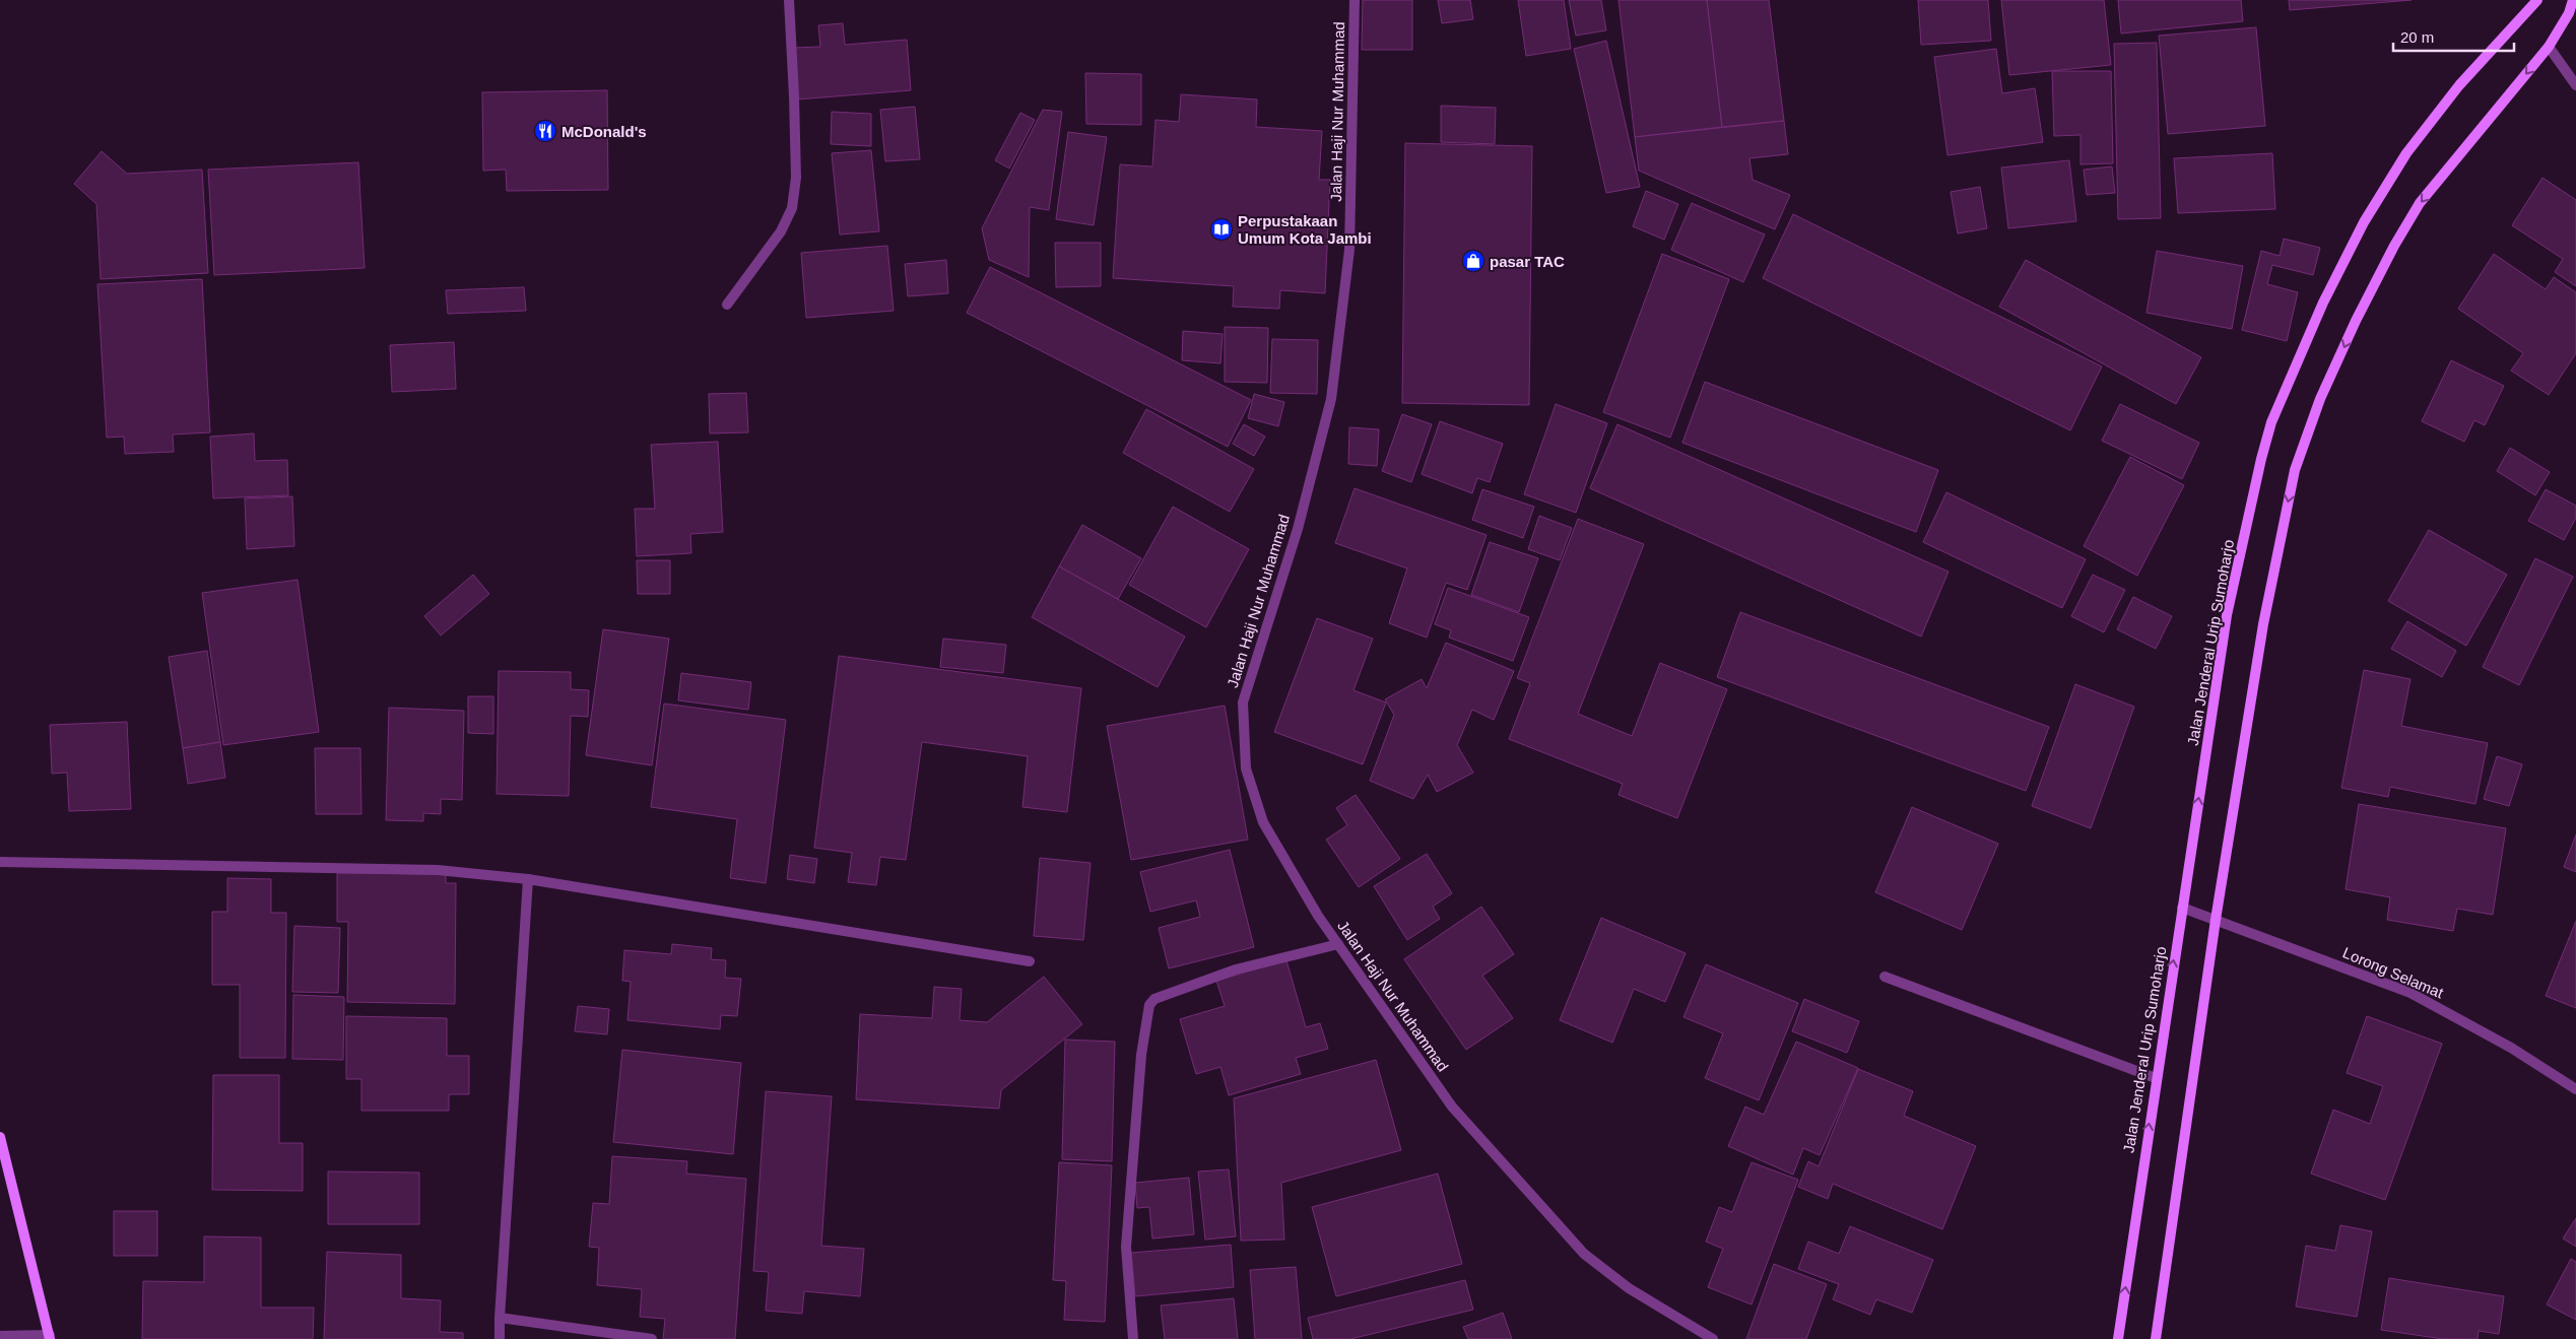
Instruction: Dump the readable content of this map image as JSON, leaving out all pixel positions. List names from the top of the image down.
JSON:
{
  "streets": {
    "street": ["Jalan Haji Nur Muhammad", "Jalan Jenderal Urip Sumoharjo", "Lorong Selamat"]
  },
  "crossings": [
    ["Jalan Jenderal Urip Sumoharjo", "Lorong Selamat"]
  ],
  "places": {
    "restaurant": ["McDonald's"],
    "library": ["Perpustakaan Umum Kota Jambi"],
    "shop": ["pasar TAC"]
  },
  "scale_bar": "20 m"
}
